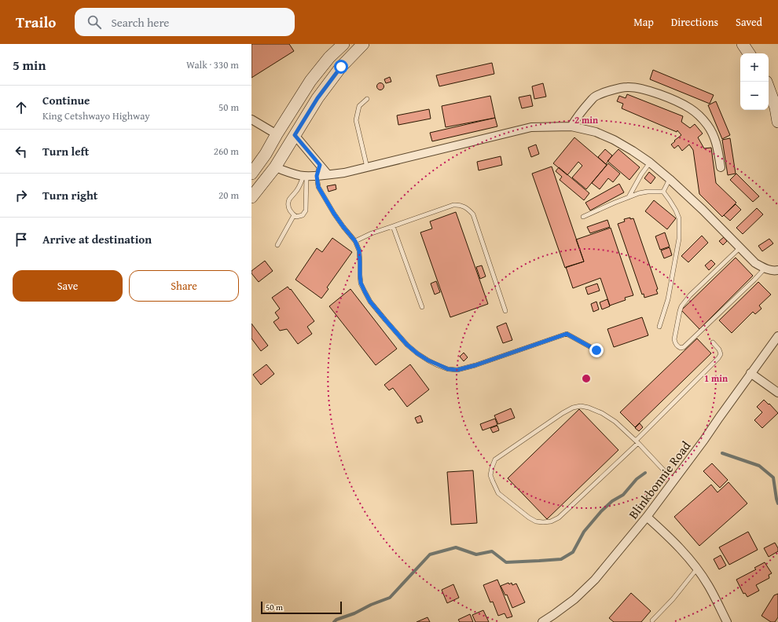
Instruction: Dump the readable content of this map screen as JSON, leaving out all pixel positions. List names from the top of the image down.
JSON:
{
  "streets": {
    "street": ["Blinkbonnie Road"]
  },
  "scale_bar": "50 m",
  "page": {
    "header": "Trailo",
    "search": "Search here",
    "nav": ["Map", "Directions", "Saved"],
    "heading": ["5 min", "Walk · 330 m"],
    "map_buttons": ["+", "−"],
    "list": [
      ["Continue", "King Cetshwayo Highway", "50 m"],
      ["Turn left", "260 m"],
      ["Turn right", "20 m"],
      "Arrive at destination"
    ],
    "buttons": ["Save", "Share"],
    "scale": "50 m"
  },
  "rings": ["2 min", "1 min"]
}
